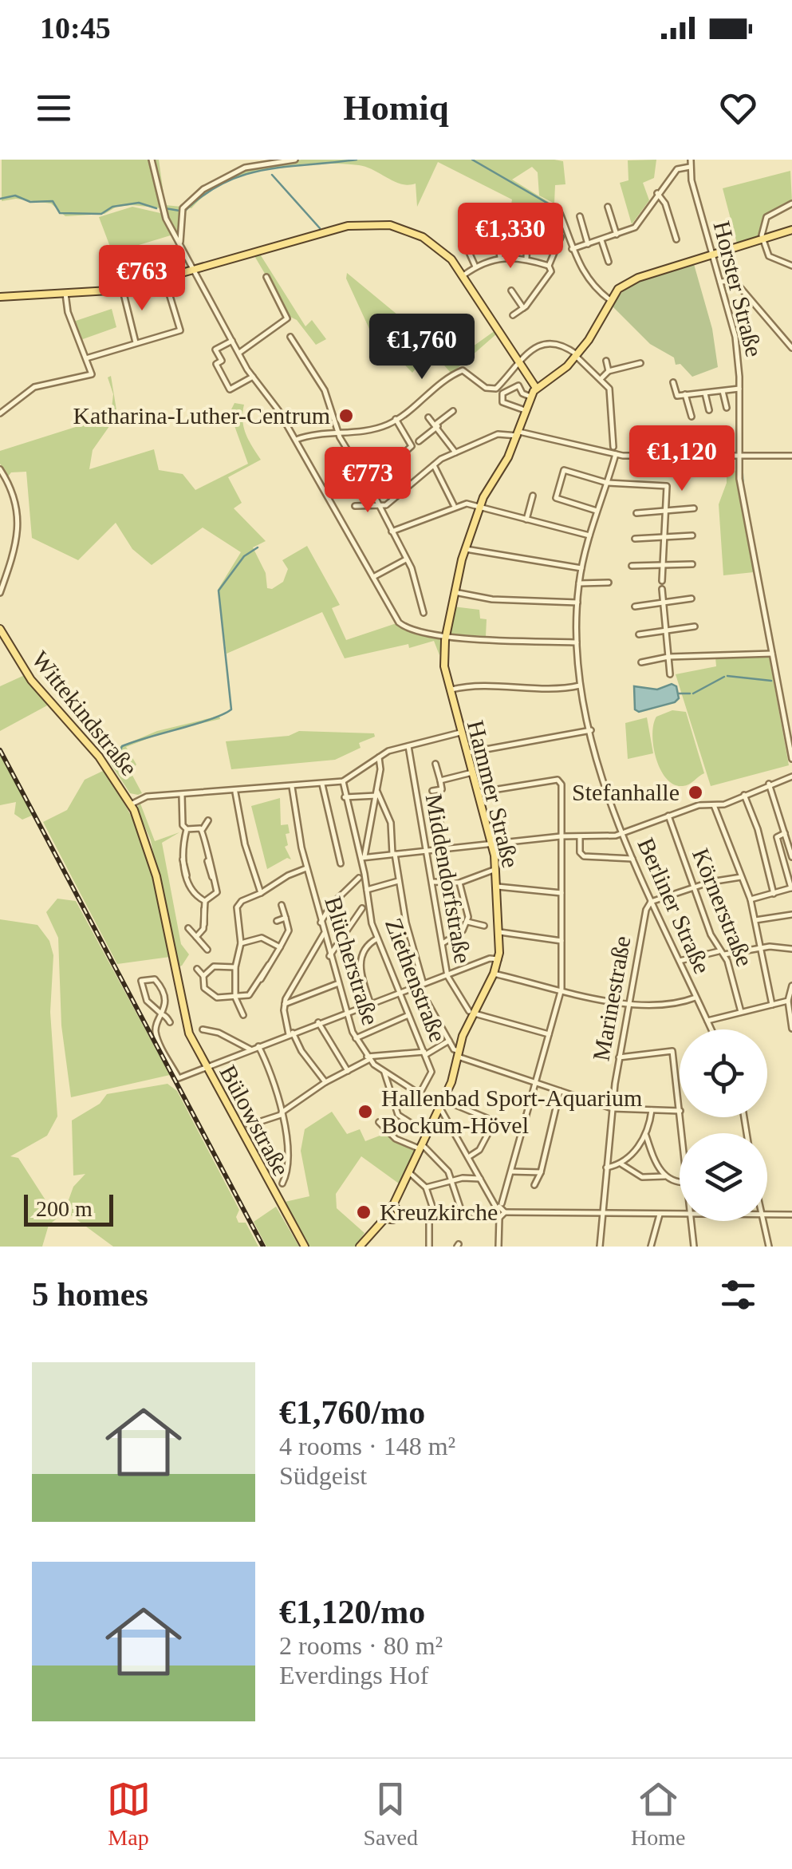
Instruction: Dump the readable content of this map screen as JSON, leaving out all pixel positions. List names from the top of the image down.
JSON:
{
  "streets": {
    "main road": ["Wittekindstraße", "Hammer Straße", "Bülowstraße"],
    "street": [
      "Horster Straße",
      "Middendorfstraße",
      "Berliner Straße",
      "Körnerstraße",
      "Blücherstraße",
      "Ziethenstraße",
      "Marinestraße"
    ]
  },
  "crossings": [
    ["Wittekindstraße", "Bülowstraße"],
    ["Hammer Straße", "Middendorfstraße"],
    ["Hammer Straße", "Blücherstraße"],
    ["Berliner Straße", "Marinestraße"],
    ["Blücherstraße", "Ziethenstraße"]
  ],
  "places": [
    "Katharina-Luther-Centrum",
    "Stefanhalle",
    "Hallenbad Sport-Aquarium Bockum-Hövel",
    "Kreuzkirche"
  ],
  "scale_bar": "200 m",
  "page": {
    "status": "10:45",
    "header": "Homiq",
    "price": [
      "€1,330",
      "€763",
      "€1,760",
      "€1,120",
      "€773"
    ],
    "scale": "200 m",
    "heading": "5 homes",
    "list": [
      {
        "name": "€1,760/mo",
        "note": "4 rooms · 148 m² · Südgeist"
      },
      {
        "name": "€1,120/mo",
        "note": "2 rooms · 80 m² · Everdings Hof"
      }
    ],
    "tabs": ["Map", "Saved", "Home"]
  }
}
